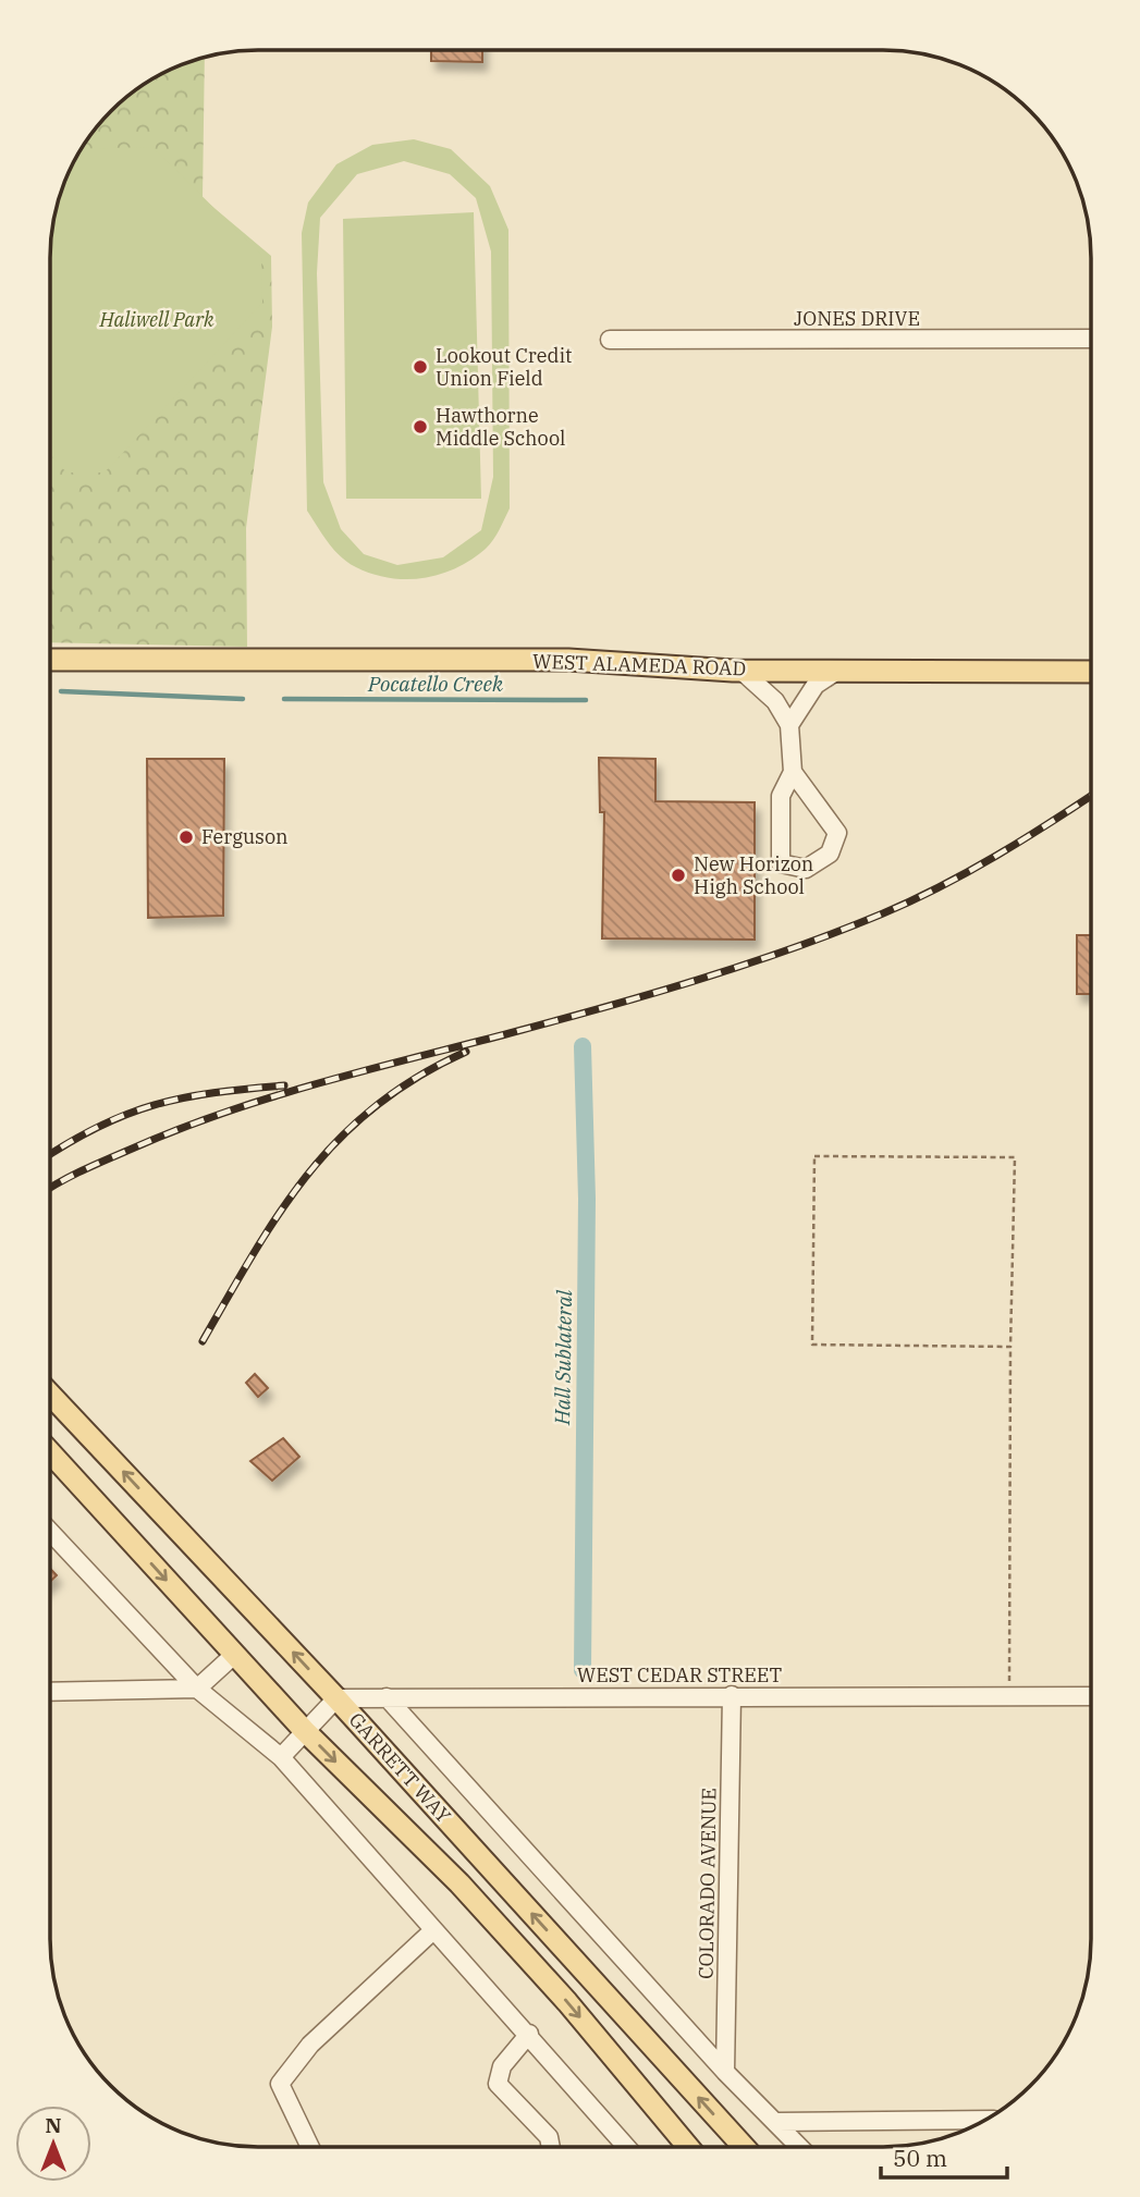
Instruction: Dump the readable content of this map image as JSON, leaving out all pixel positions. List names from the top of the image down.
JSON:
{
  "streets": {
    "main road": ["WEST ALAMEDA ROAD", "GARRETT WAY"],
    "street": ["JONES DRIVE", "WEST CEDAR STREET", "COLORADO AVENUE"]
  },
  "crossings": [
    ["WEST CEDAR STREET", "GARRETT WAY"],
    ["WEST CEDAR STREET", "COLORADO AVENUE"]
  ],
  "water": ["Pocatello Creek", "Hall Sublateral"],
  "parks": ["Haliwell Park"],
  "places": [
    "Lookout Credit Union Field",
    "Hawthorne Middle School",
    "Ferguson",
    "New Horizon High School"
  ],
  "scale_bar": "50 m",
  "north": "top"
}
